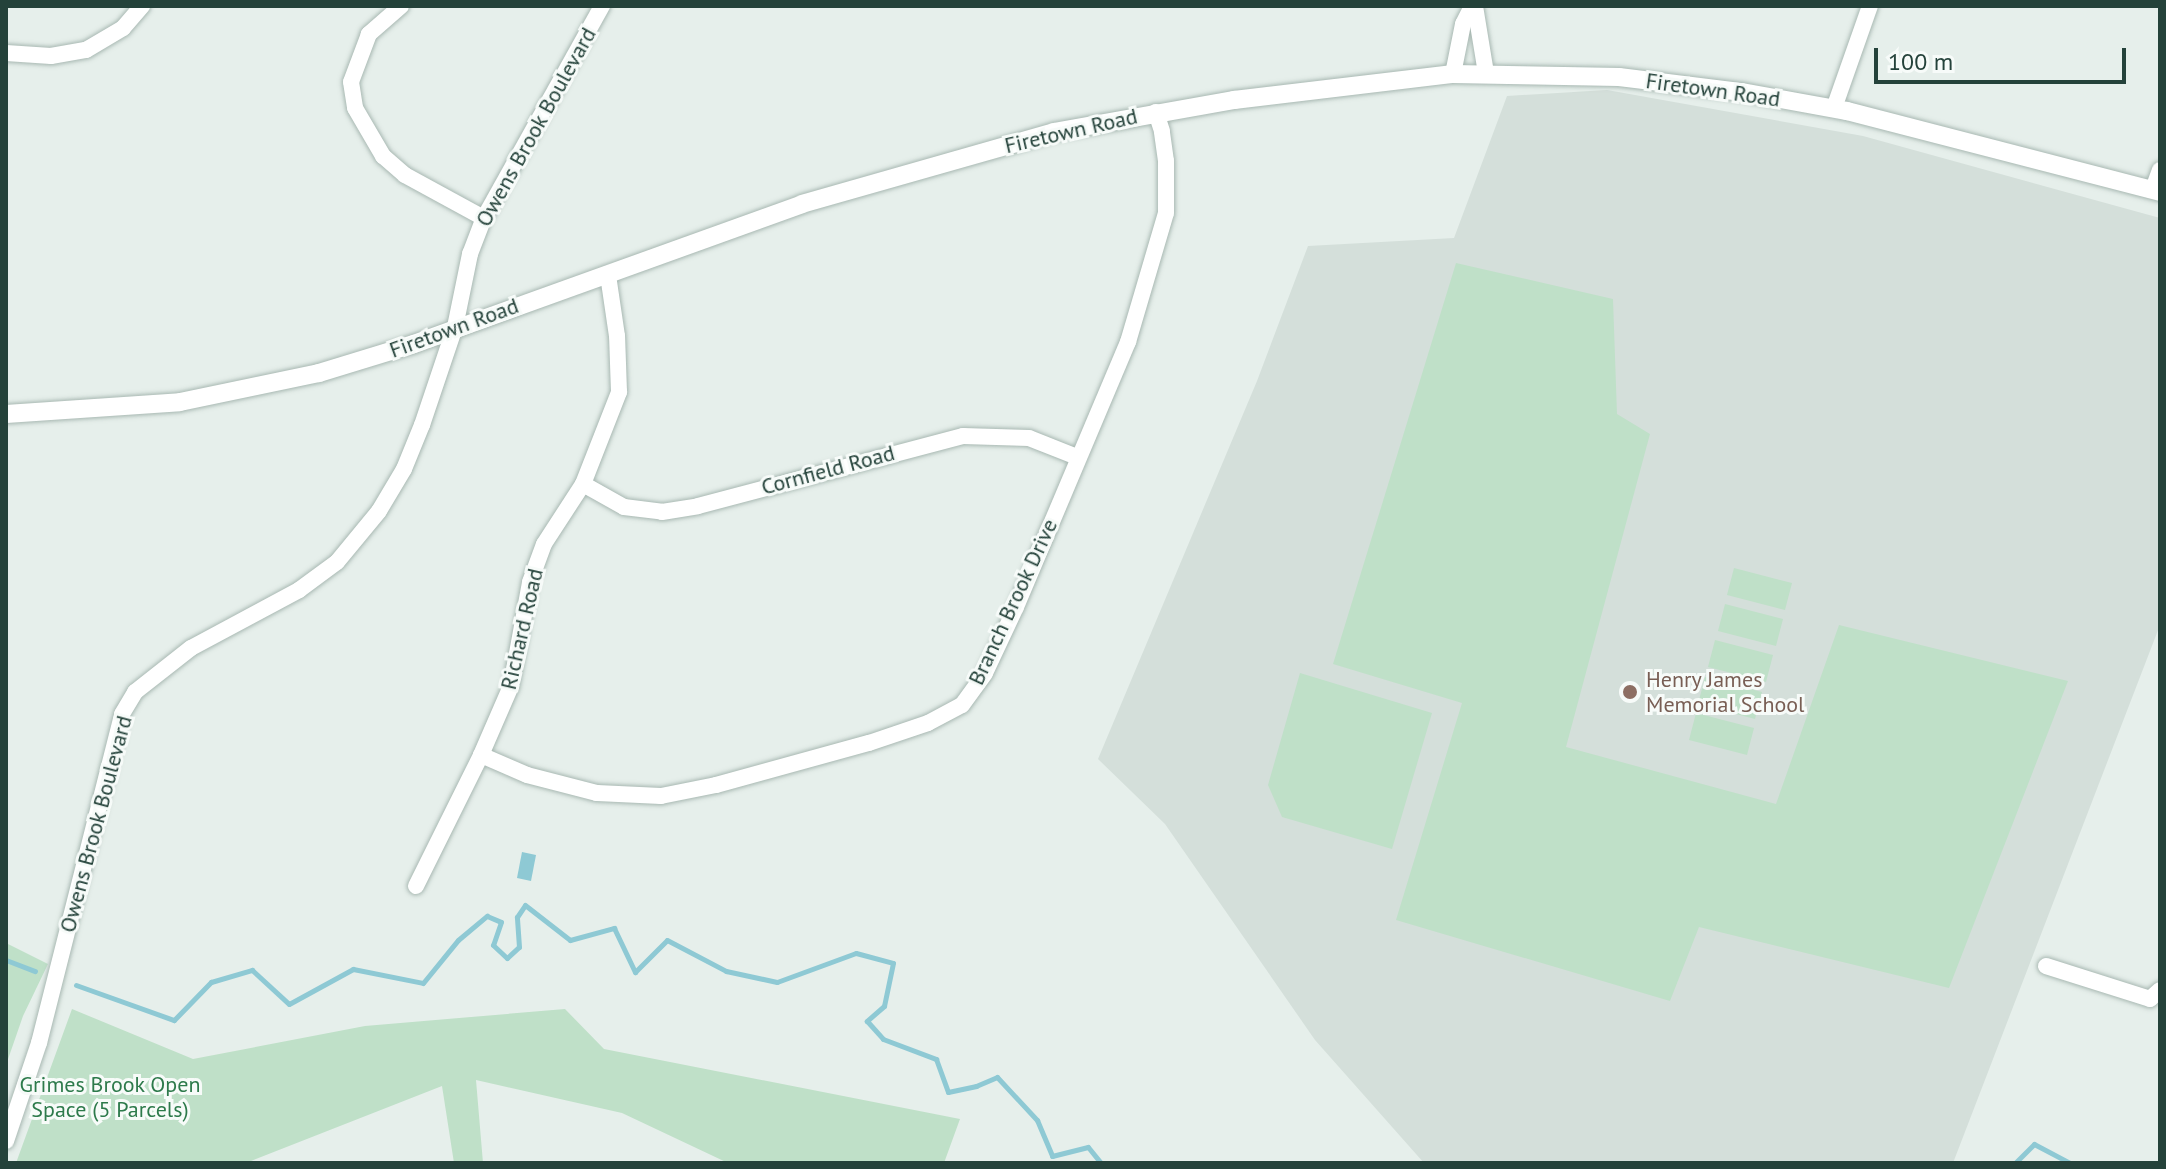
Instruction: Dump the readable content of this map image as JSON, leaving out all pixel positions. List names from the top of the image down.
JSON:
{
  "streets": {
    "street": [
      "Firetown Road",
      "Owens Brook Boulevard",
      "Cornfield Road",
      "Branch Brook Drive",
      "Richard Road"
    ]
  },
  "crossings": [
    ["Firetown Road", "Owens Brook Boulevard"],
    ["Firetown Road", "Branch Brook Drive"],
    ["Firetown Road", "Richard Road"],
    ["Cornfield Road", "Branch Brook Drive"],
    ["Cornfield Road", "Richard Road"],
    ["Branch Brook Drive", "Richard Road"]
  ],
  "parks": ["Grimes Brook Open Space (5 Parcels)"],
  "places": ["Henry James Memorial School"],
  "scale_bar": "100 m"
}
